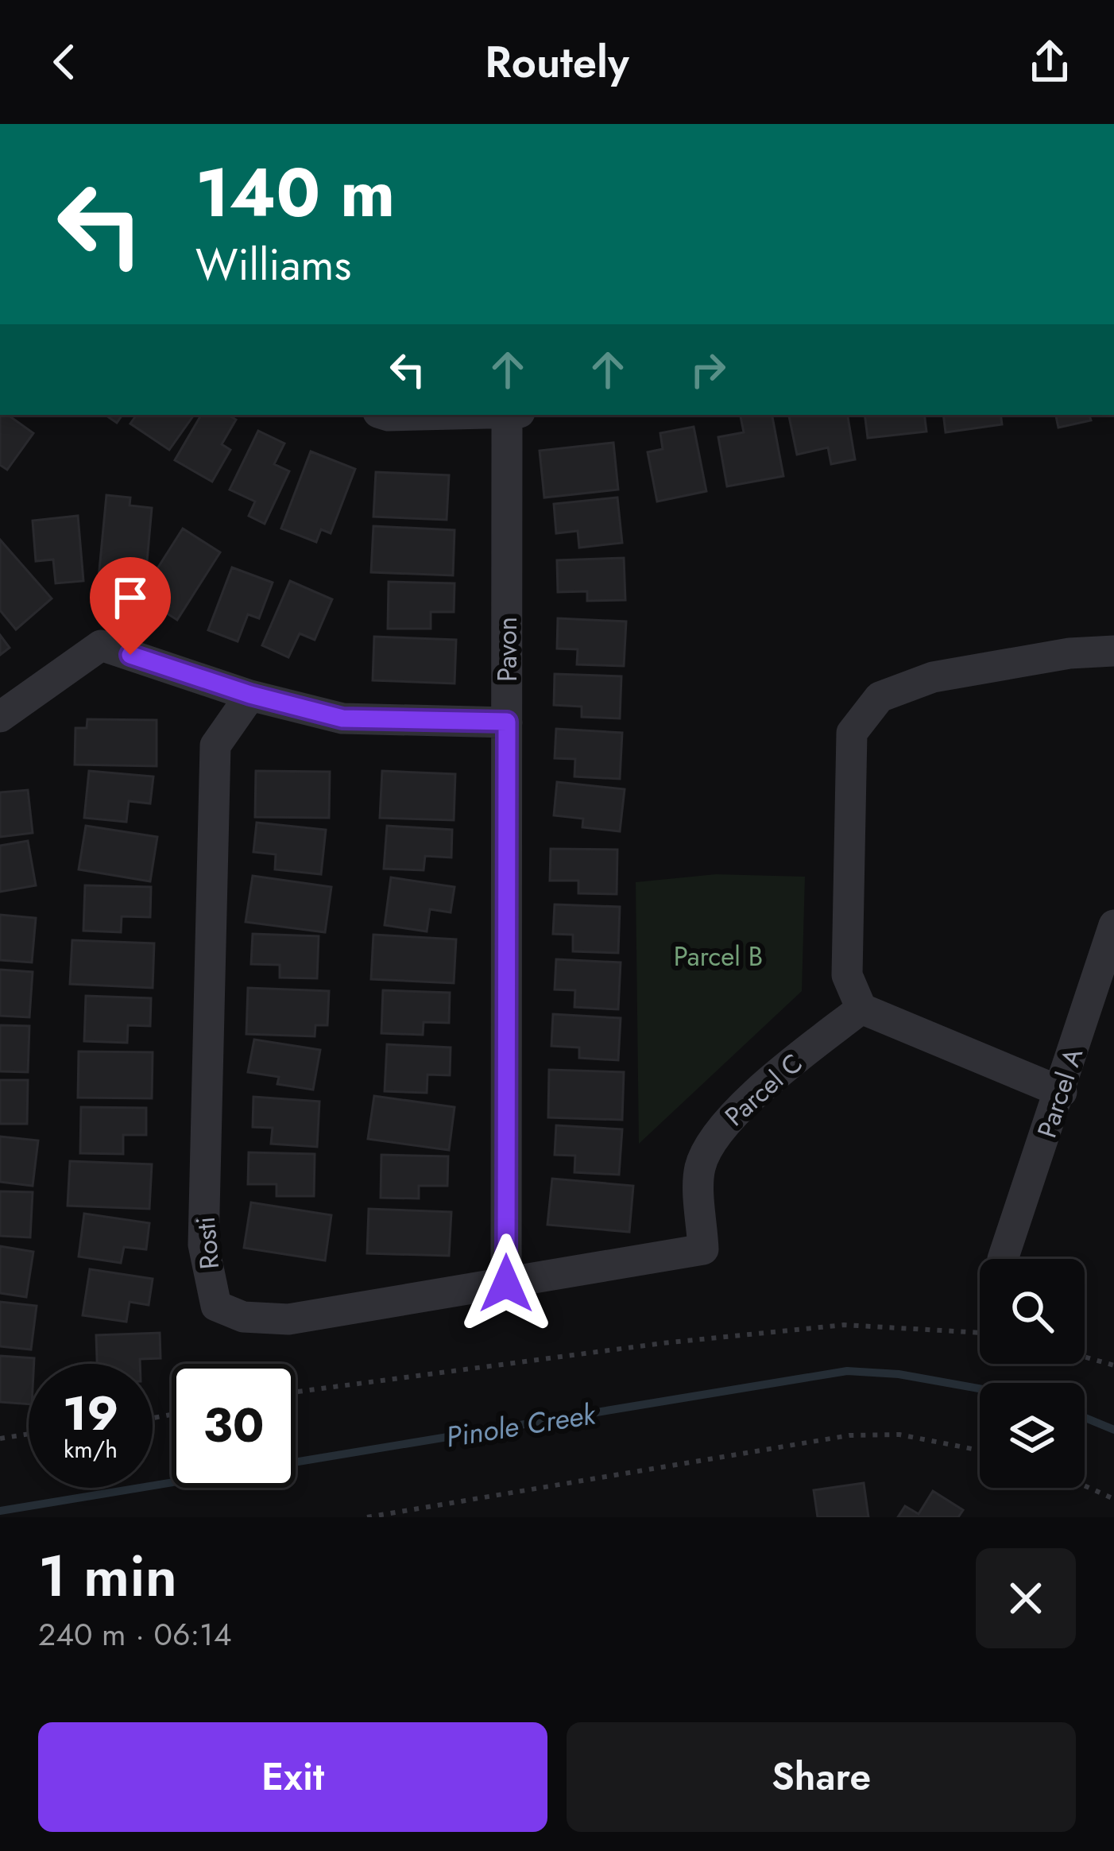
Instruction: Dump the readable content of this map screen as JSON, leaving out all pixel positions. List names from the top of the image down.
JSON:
{
  "streets": {
    "street": [
      "Pavon",
      "Parcel C",
      "Parcel A",
      "Rosti"
    ]
  },
  "crossings": [
    ["Pavon", "Rosti"],
    ["Parcel C", "Rosti"]
  ],
  "water": ["Pinole Creek"],
  "parks": ["Parcel B"],
  "page": {
    "header": "Routely",
    "turn": ["140 m", "Williams"],
    "speed": "19 km/h",
    "limit": "30",
    "heading": ["1 min", "240 m · 06:14"],
    "buttons": ["Exit", "Share"]
  }
}
